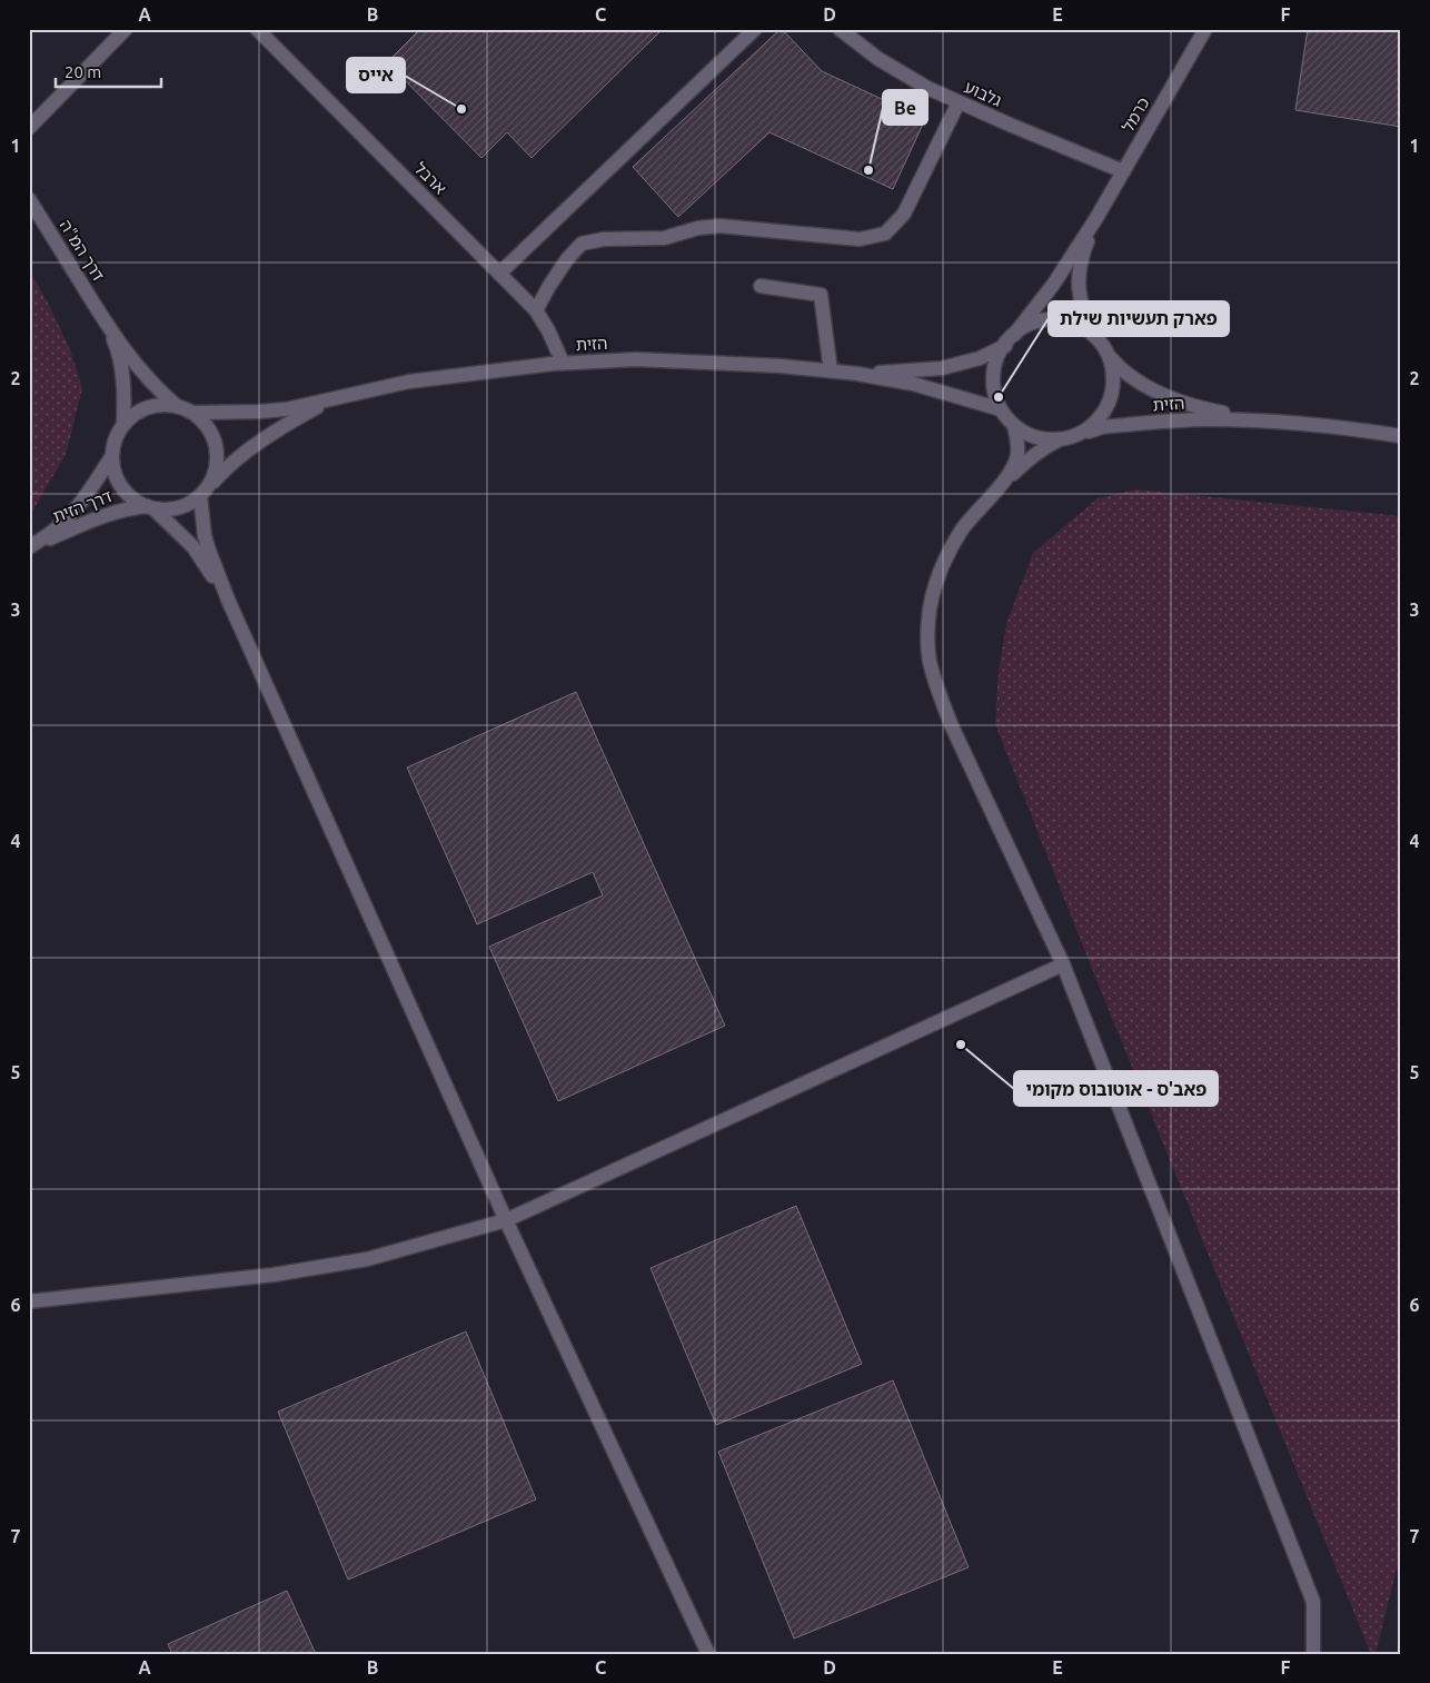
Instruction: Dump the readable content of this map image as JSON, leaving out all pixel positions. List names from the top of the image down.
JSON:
{
  "streets": {
    "street": [
      "גלבוע",
      "כרמל",
      "ארבל",
      "דרך המ\"ה",
      "הזית",
      "דרך הזית"
    ]
  },
  "crossings": [
    ["גלבוע", "כרמל"],
    ["כרמל", "הזית"],
    ["ארבל", "הזית"],
    ["דרך המ\"ה", "הזית"],
    ["דרך המ\"ה", "דרך הזית"],
    ["הזית", "דרך הזית"]
  ],
  "places": [
    "אייס",
    "Be",
    "פארק תעשיות שילת",
    "פאב'ס - אוטובוס מקומי"
  ],
  "scale_bar": "20 m",
  "grid": {
    "columns": [
      "A",
      "B",
      "C",
      "D",
      "E",
      "F"
    ],
    "rows": [
      "1",
      "2",
      "3",
      "4",
      "5",
      "6",
      "7"
    ]
  }
}
